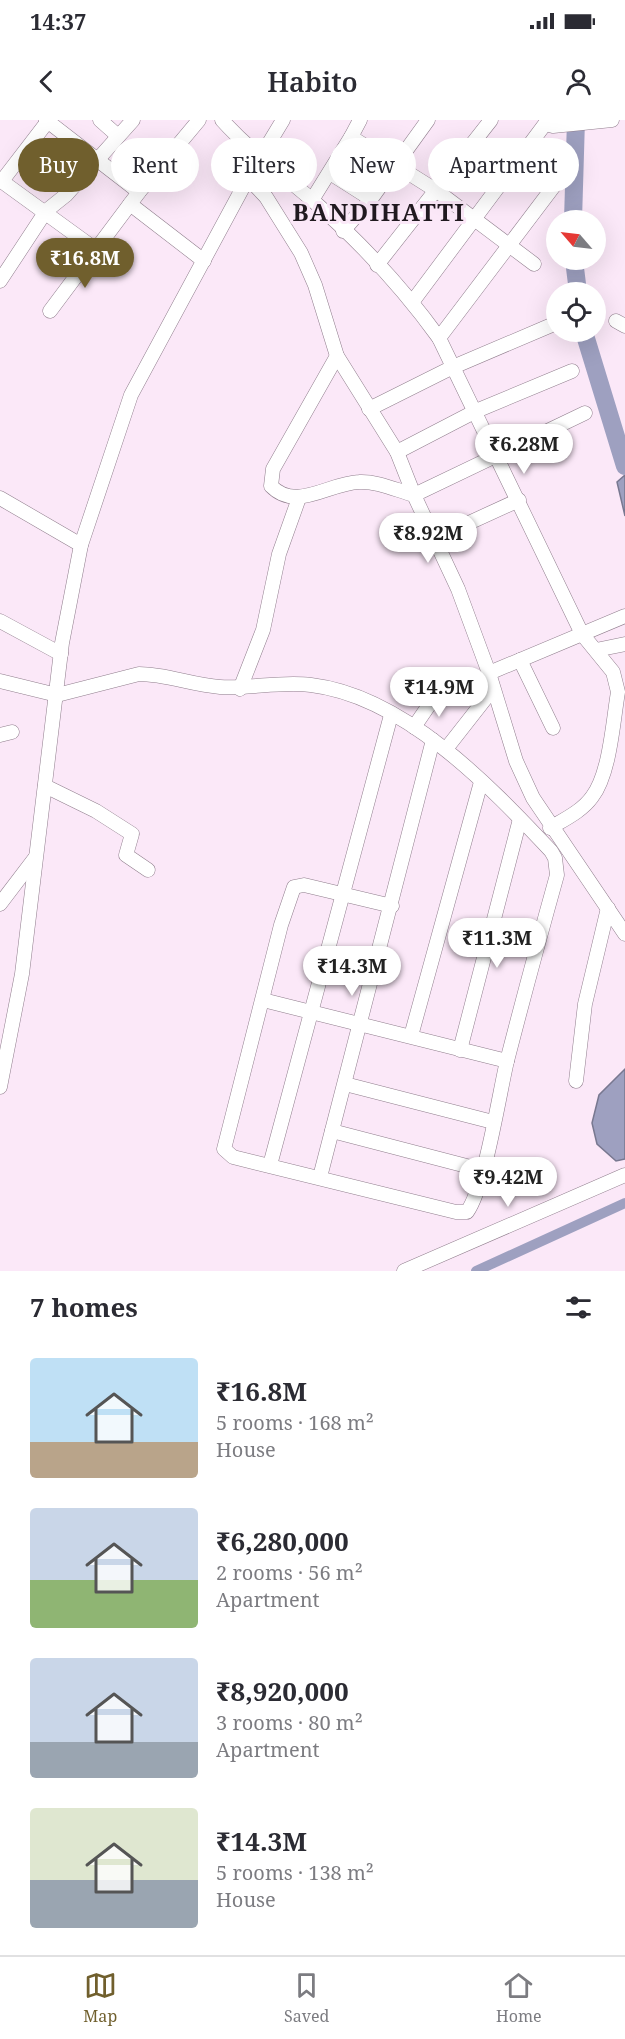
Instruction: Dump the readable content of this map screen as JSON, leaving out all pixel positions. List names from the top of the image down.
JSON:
{
  "districts": ["BANDIHATTI"],
  "north": "top left",
  "page": {
    "status": "14:37",
    "header": "Habito",
    "chip": [
      "Buy",
      "Rent",
      "Filters",
      "New",
      "Apartment"
    ],
    "price": [
      "₹16.8M",
      "₹6.28M",
      "₹8.92M",
      "₹14.9M",
      "₹11.3M",
      "₹14.3M",
      "₹9.42M"
    ],
    "heading": "7 homes",
    "list": [
      {
        "name": "₹16.8M",
        "note": "5 rooms · 168 m² · House"
      },
      {
        "name": "₹6,280,000",
        "note": "2 rooms · 56 m² · Apartment"
      },
      {
        "name": "₹8,920,000",
        "note": "3 rooms · 80 m² · Apartment"
      },
      {
        "name": "₹14.3M",
        "note": "5 rooms · 138 m² · House"
      }
    ],
    "tabs": ["Map", "Saved", "Home"]
  }
}
